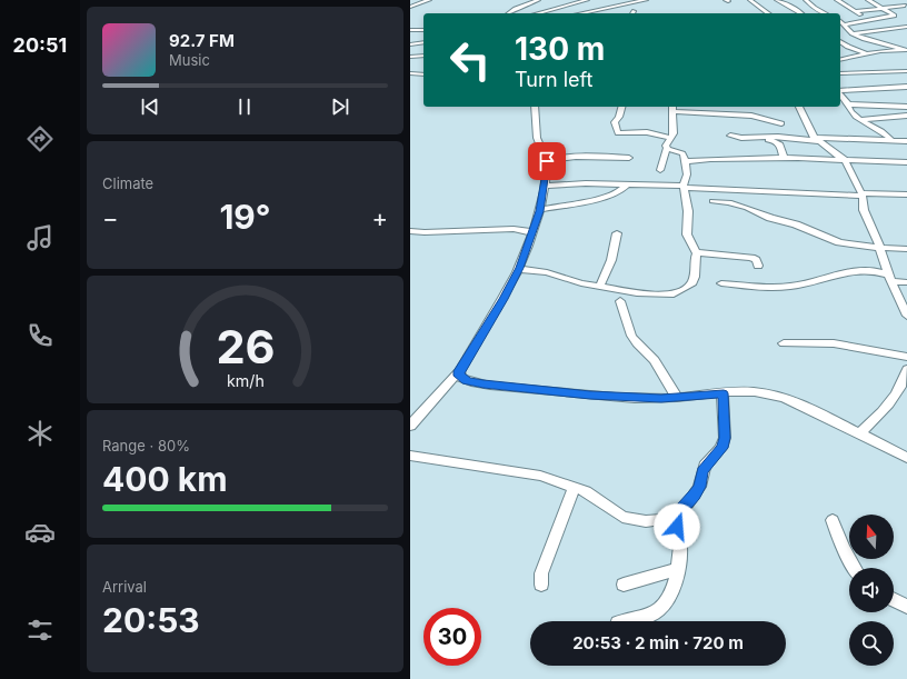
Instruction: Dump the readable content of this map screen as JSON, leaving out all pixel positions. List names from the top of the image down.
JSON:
{
  "north": "top",
  "page": {
    "tabs": "20:51",
    "turn": ["130 m", "Turn left"],
    "song": ["92.7 FM", "Music"],
    "tile": [
      "Climate",
      ["Range · 80%", "400 km"],
      ["Arrival", "20:53"]
    ],
    "heat": ["−", "19°", "+"],
    "limit": "30",
    "trip": "20:53 · 2 min · 720 m",
    "gauge": ["26", "km/h"]
  }
}
